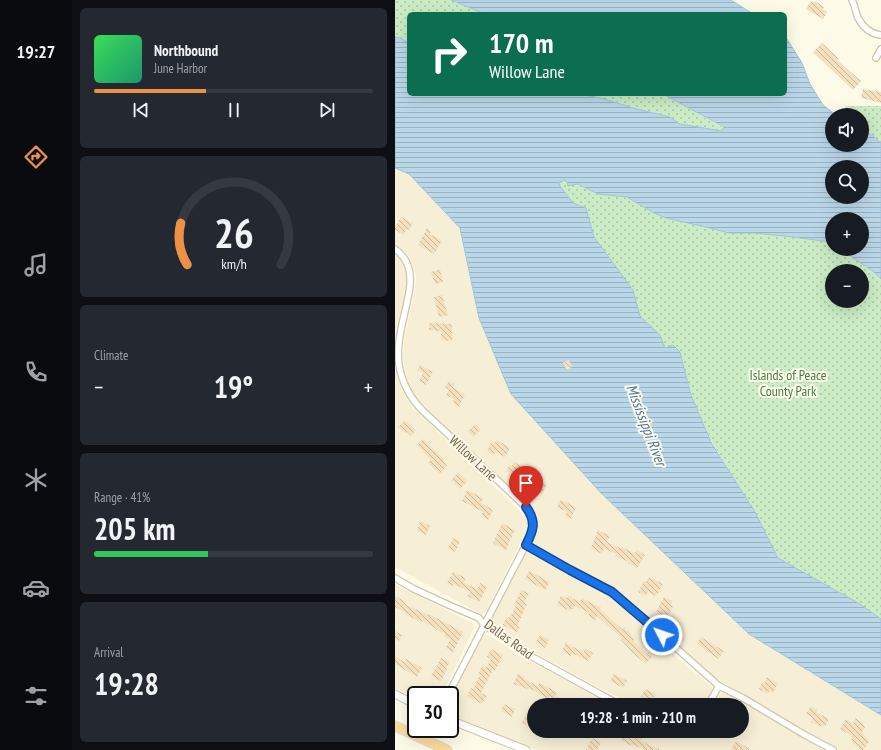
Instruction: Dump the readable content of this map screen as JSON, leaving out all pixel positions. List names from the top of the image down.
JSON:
{
  "streets": {
    "street": ["Willow Lane", "Dallas Road"]
  },
  "crossings": [
    ["Willow Lane", "Dallas Road"]
  ],
  "water": ["Mississippi River"],
  "parks": ["Islands of Peace County Park"],
  "page": {
    "tabs": "19:27",
    "turn": ["170 m", "Willow Lane"],
    "song": ["Northbound", "June Harbor"],
    "map_buttons": ["+", "−"],
    "tile": [
      "Climate",
      ["Range · 41%", "205 km"],
      ["Arrival", "19:28"]
    ],
    "heat": ["−", "19°", "+"],
    "limit": "30",
    "trip": "19:28 · 1 min · 210 m",
    "gauge": ["26", "km/h"]
  }
}
